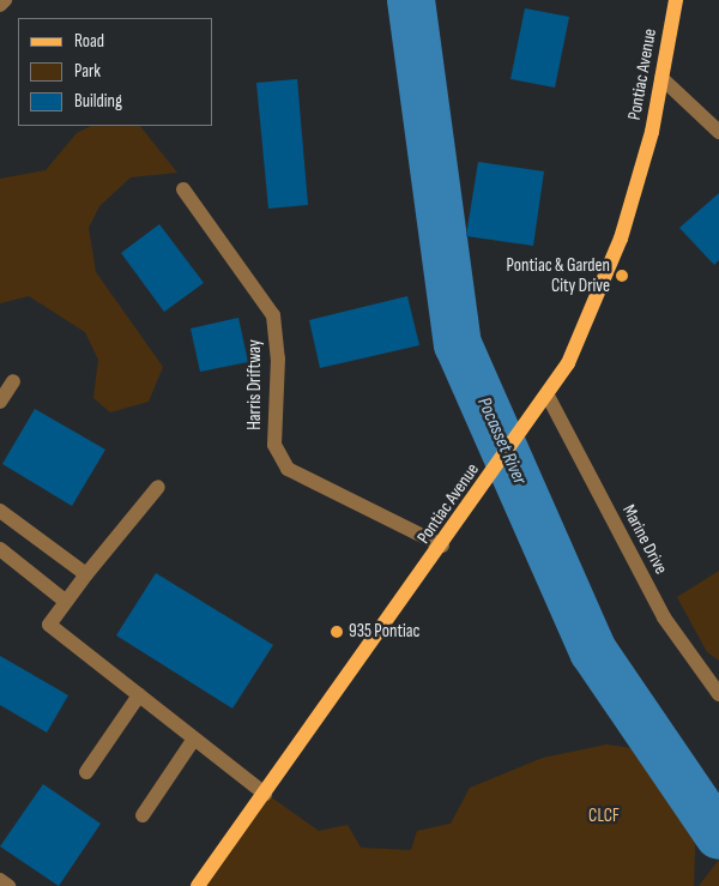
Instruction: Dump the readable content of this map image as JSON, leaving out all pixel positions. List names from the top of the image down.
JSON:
{
  "streets": {
    "main road": ["Pontiac Avenue"],
    "street": ["Harris Driftway", "Marine Drive"]
  },
  "crossings": [
    ["Pontiac Avenue", "Harris Driftway"],
    ["Pontiac Avenue", "Marine Drive"]
  ],
  "water": ["Pocasset River"],
  "parks": ["CLCF"],
  "places": ["Pontiac & Garden City Drive", "935 Pontiac"],
  "legend": ["Road", "Park", "Building"]
}
